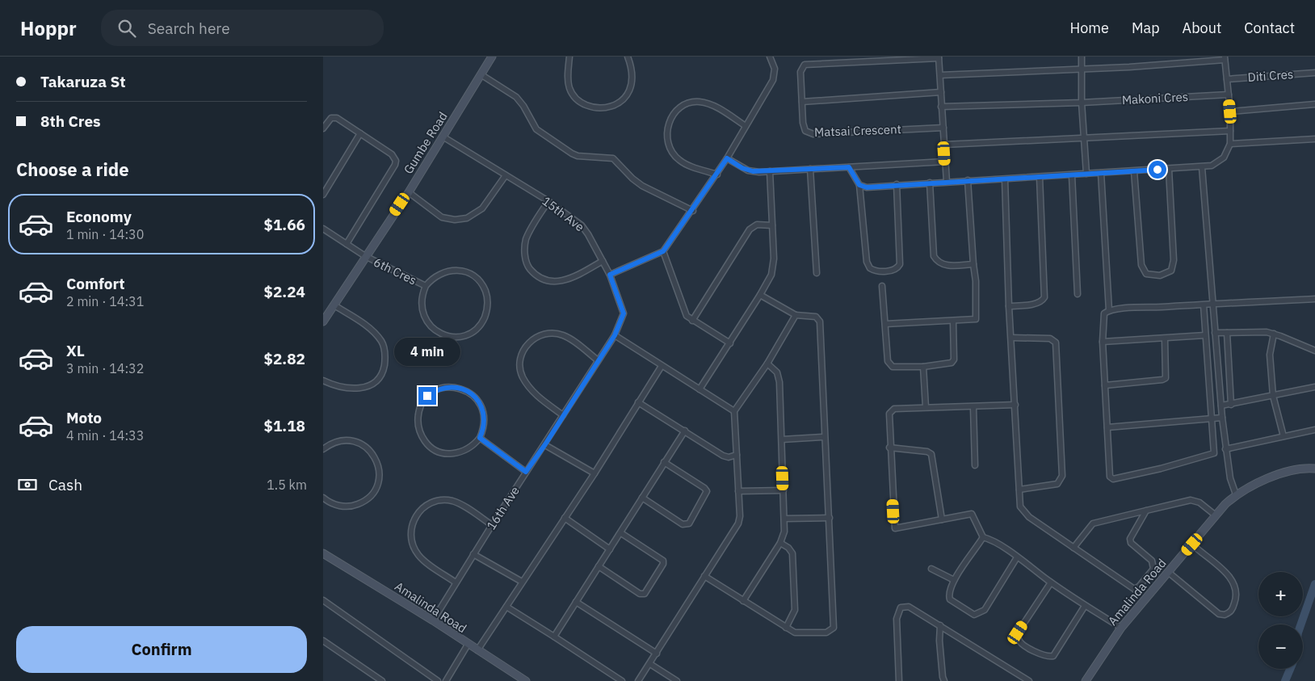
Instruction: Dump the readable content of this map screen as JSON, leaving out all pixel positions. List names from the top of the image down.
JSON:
{
  "streets": {
    "street": [
      "Diti Cres",
      "Makoni Cres",
      "Matsai Crescent",
      "Gumbe Road",
      "15th Ave",
      "6th Cres",
      "16th Ave",
      "Amalinda Road"
    ]
  },
  "crossings": [
    ["Gumbe Road", "15th Ave"],
    ["Gumbe Road", "6th Cres"],
    ["15th Ave", "16th Ave"],
    ["16th Ave", "Amalinda Road"]
  ],
  "page": {
    "header": "Hoppr",
    "search": "Search here",
    "nav": [
      "Home",
      "Map",
      "About",
      "Contact"
    ],
    "banner": ["Takaruza St", "8th Cres"],
    "heading": "Choose a ride",
    "list": [
      {
        "name": "Economy",
        "note": "1 min · 14:30",
        "value": "$1.66"
      },
      {
        "name": "Comfort",
        "note": "2 min · 14:31",
        "value": "$2.24"
      },
      {
        "name": "XL",
        "note": "3 min · 14:32",
        "value": "$2.82"
      },
      {
        "name": "Moto",
        "note": "4 min · 14:33",
        "value": "$1.18"
      }
    ],
    "bubble": "4 min",
    "pay": ["Cash", "1.5 km"],
    "map_buttons": ["+", "−"],
    "buttons": "Confirm"
  }
}
